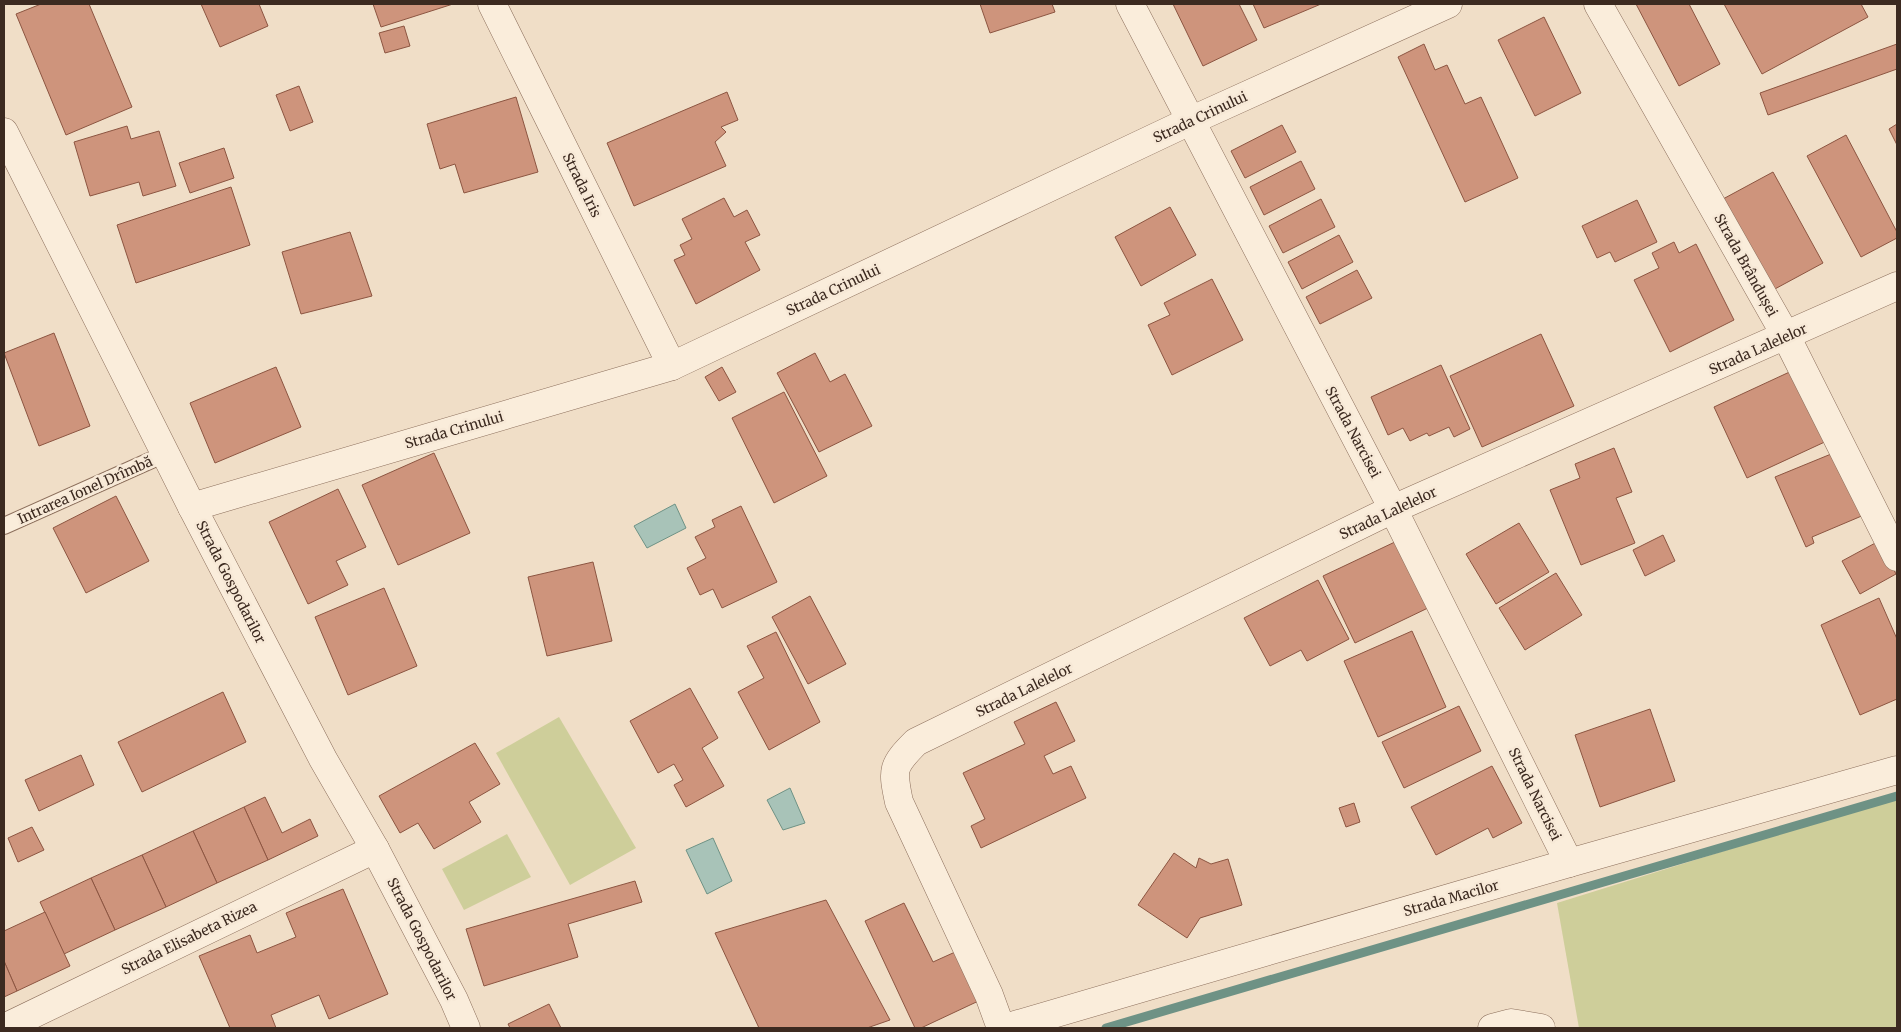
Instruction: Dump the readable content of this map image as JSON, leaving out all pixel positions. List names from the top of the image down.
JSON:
{
  "streets": {
    "street": [
      "Strada Crinului",
      "Strada Iris",
      "Strada Brândușei",
      "Strada Lalelelor",
      "Strada Narcisei",
      "Strada Gospodarilor",
      "Strada Macilor",
      "Strada Elisabeta Rizea"
    ],
    "lane": ["Intrarea Ionel Drîmbă"]
  },
  "crossings": [
    ["Strada Crinului", "Strada Iris"],
    ["Strada Crinului", "Strada Narcisei"],
    ["Strada Crinului", "Strada Gospodarilor"],
    ["Strada Brândușei", "Strada Lalelelor"],
    ["Strada Lalelelor", "Strada Narcisei"],
    ["Strada Narcisei", "Strada Macilor"],
    ["Intrarea Ionel Drîmbă", "Strada Gospodarilor"],
    ["Strada Gospodarilor", "Strada Elisabeta Rizea"]
  ]
}
